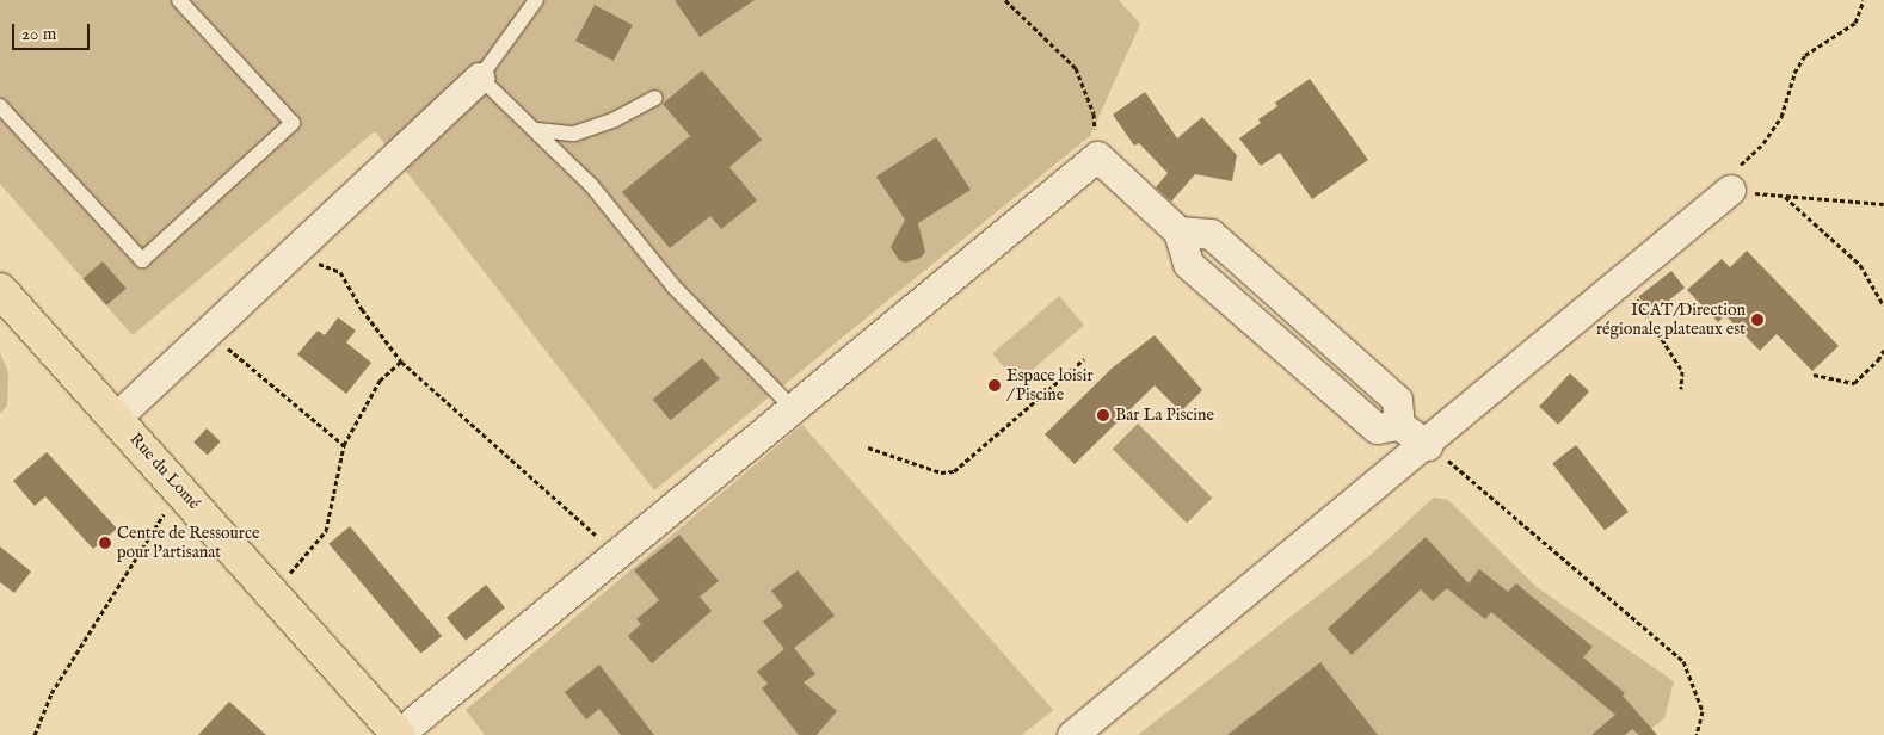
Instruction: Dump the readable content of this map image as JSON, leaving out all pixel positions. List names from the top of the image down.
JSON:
{
  "streets": {
    "main road": ["Rue du Lomé"]
  },
  "places": [
    "ICAT/Direction régionale plateaux est",
    "Espace loisir / Piscine",
    "Bar La Piscine",
    "Centre de Ressource pour l'artisanat"
  ],
  "scale_bar": "20 m"
}
